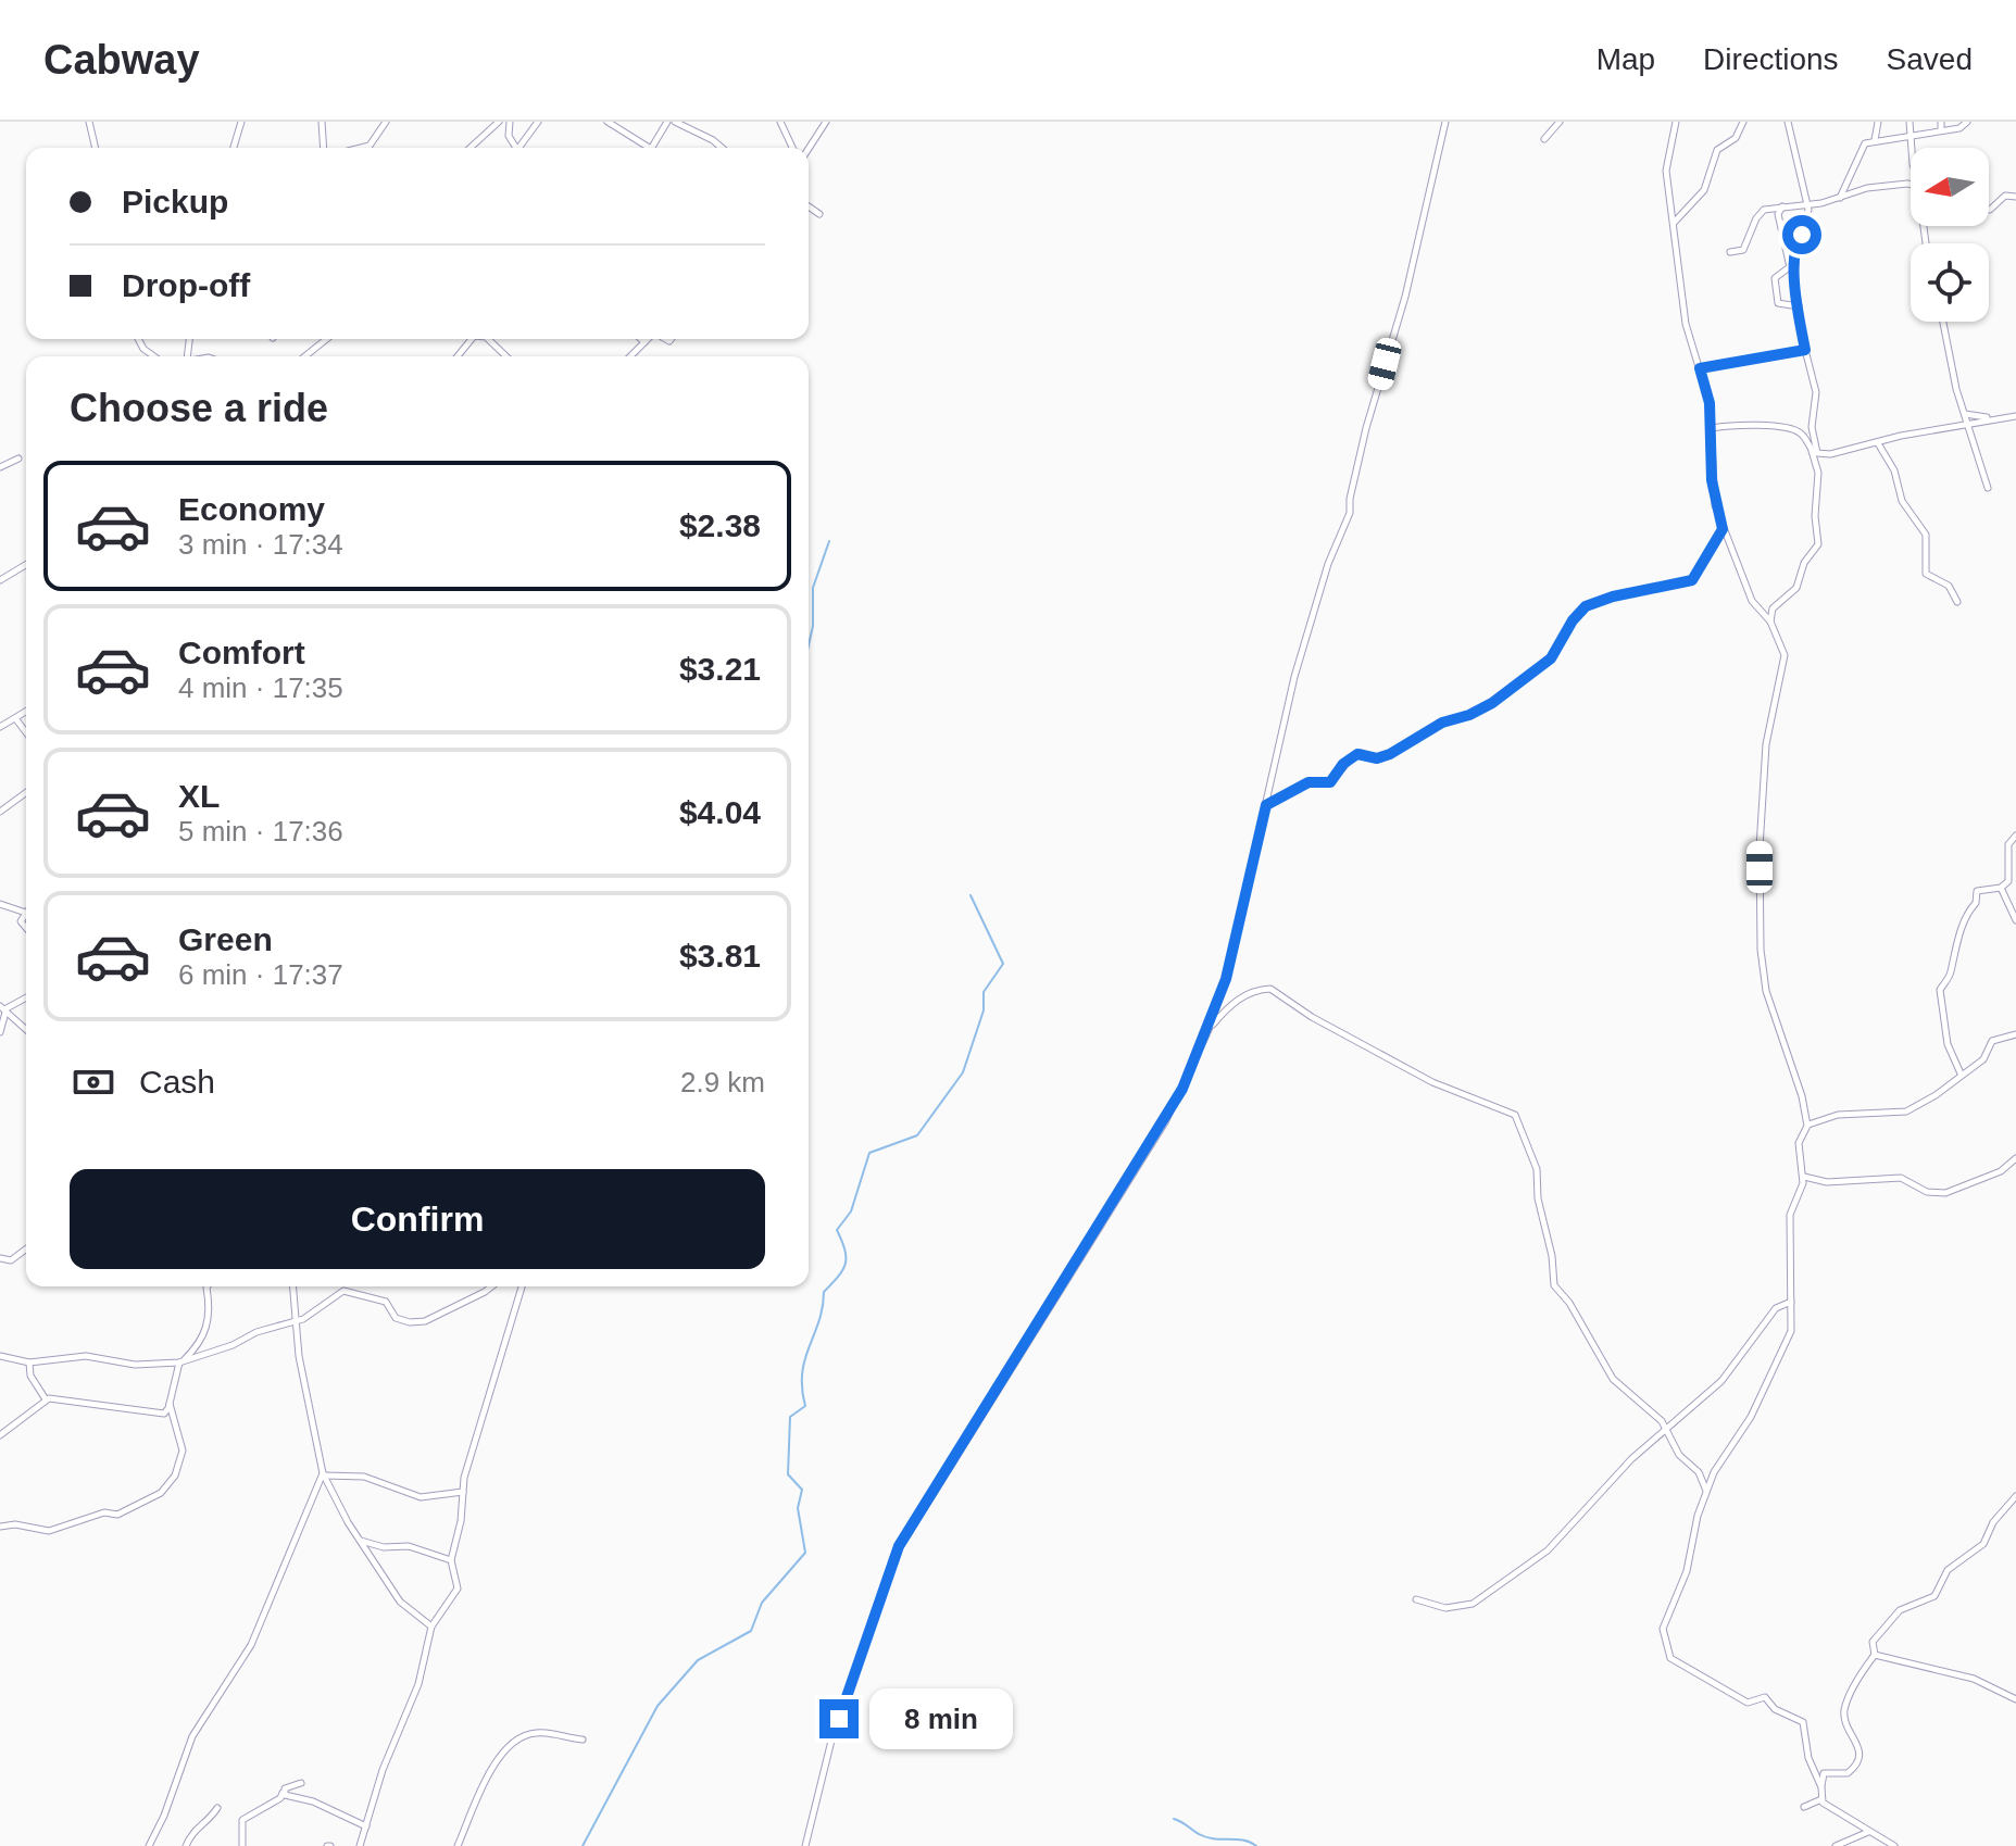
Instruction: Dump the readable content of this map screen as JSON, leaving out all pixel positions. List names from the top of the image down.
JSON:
{
  "north": "left",
  "page": {
    "header": "Cabway",
    "nav": ["Map", "Directions", "Saved"],
    "banner": ["Pickup", "Drop-off"],
    "heading": "Choose a ride",
    "list": [
      {
        "name": "Economy",
        "note": "3 min · 17:34",
        "value": "$2.38"
      },
      {
        "name": "Comfort",
        "note": "4 min · 17:35",
        "value": "$3.21"
      },
      {
        "name": "XL",
        "note": "5 min · 17:36",
        "value": "$4.04"
      },
      {
        "name": "Green",
        "note": "6 min · 17:37",
        "value": "$3.81"
      }
    ],
    "pay": ["Cash", "2.9 km"],
    "buttons": "Confirm",
    "bubble": "8 min"
  }
}
